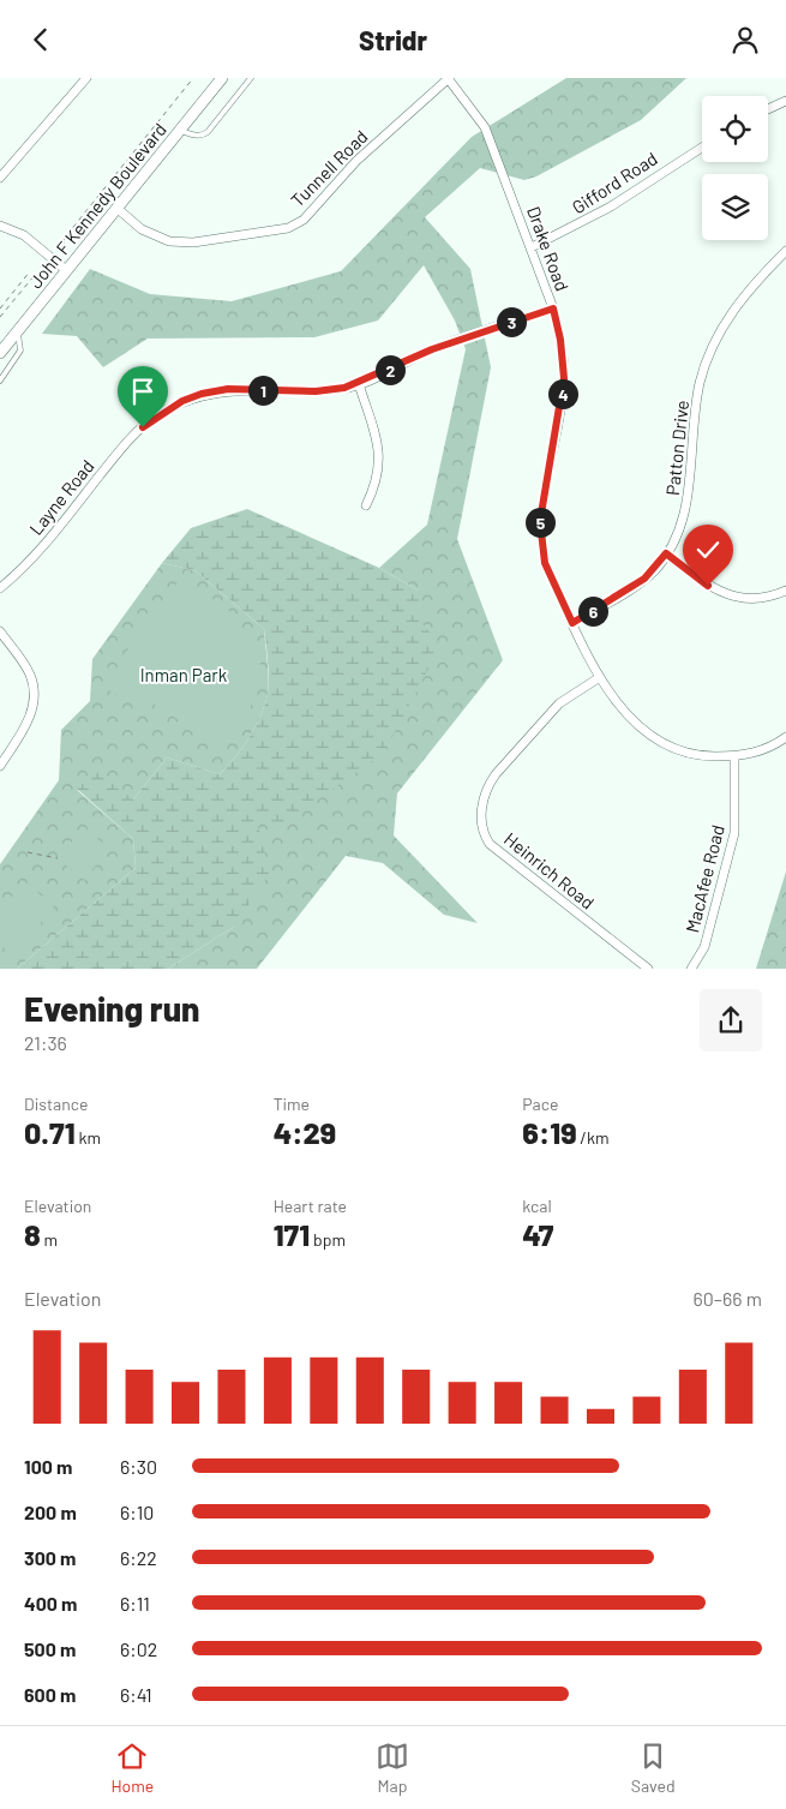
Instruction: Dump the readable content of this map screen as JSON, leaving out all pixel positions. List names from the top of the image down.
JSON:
{
  "streets": {
    "street": [
      "Tunnell Road",
      "Gifford Road",
      "John F Kennedy Boulevard",
      "Drake Road",
      "Patton Drive",
      "Layne Road",
      "Heinrich Road",
      "MacAfee Road"
    ]
  },
  "crossings": [
    ["Tunnell Road", "John F Kennedy Boulevard"],
    ["Tunnell Road", "Drake Road"],
    ["Gifford Road", "Drake Road"],
    ["Drake Road", "Patton Drive"],
    ["Drake Road", "Layne Road"],
    ["Drake Road", "Heinrich Road"],
    ["Drake Road", "MacAfee Road"]
  ],
  "parks": ["Inman Park"],
  "page": {
    "header": "Stridr",
    "pins": [
      "3",
      "2",
      "1",
      "4",
      "5",
      "6"
    ],
    "heading": ["Evening run", "21:36"],
    "stats": [
      ["Distance", "0.71 km"],
      ["Time", "4:29"],
      ["Pace", "6:19 /km"],
      ["Elevation", "8 m"],
      ["Heart rate", "171 bpm"],
      ["kcal", "47"]
    ],
    "chart": ["Elevation", "60–66 m"],
    "list": [
      {
        "name": "100 m",
        "note": "6:30"
      },
      {
        "name": "200 m",
        "note": "6:10"
      },
      {
        "name": "300 m",
        "note": "6:22"
      },
      {
        "name": "400 m",
        "note": "6:11"
      },
      {
        "name": "500 m",
        "note": "6:02"
      },
      {
        "name": "600 m",
        "note": "6:41"
      }
    ],
    "tabs": ["Home", "Map", "Saved"]
  }
}
